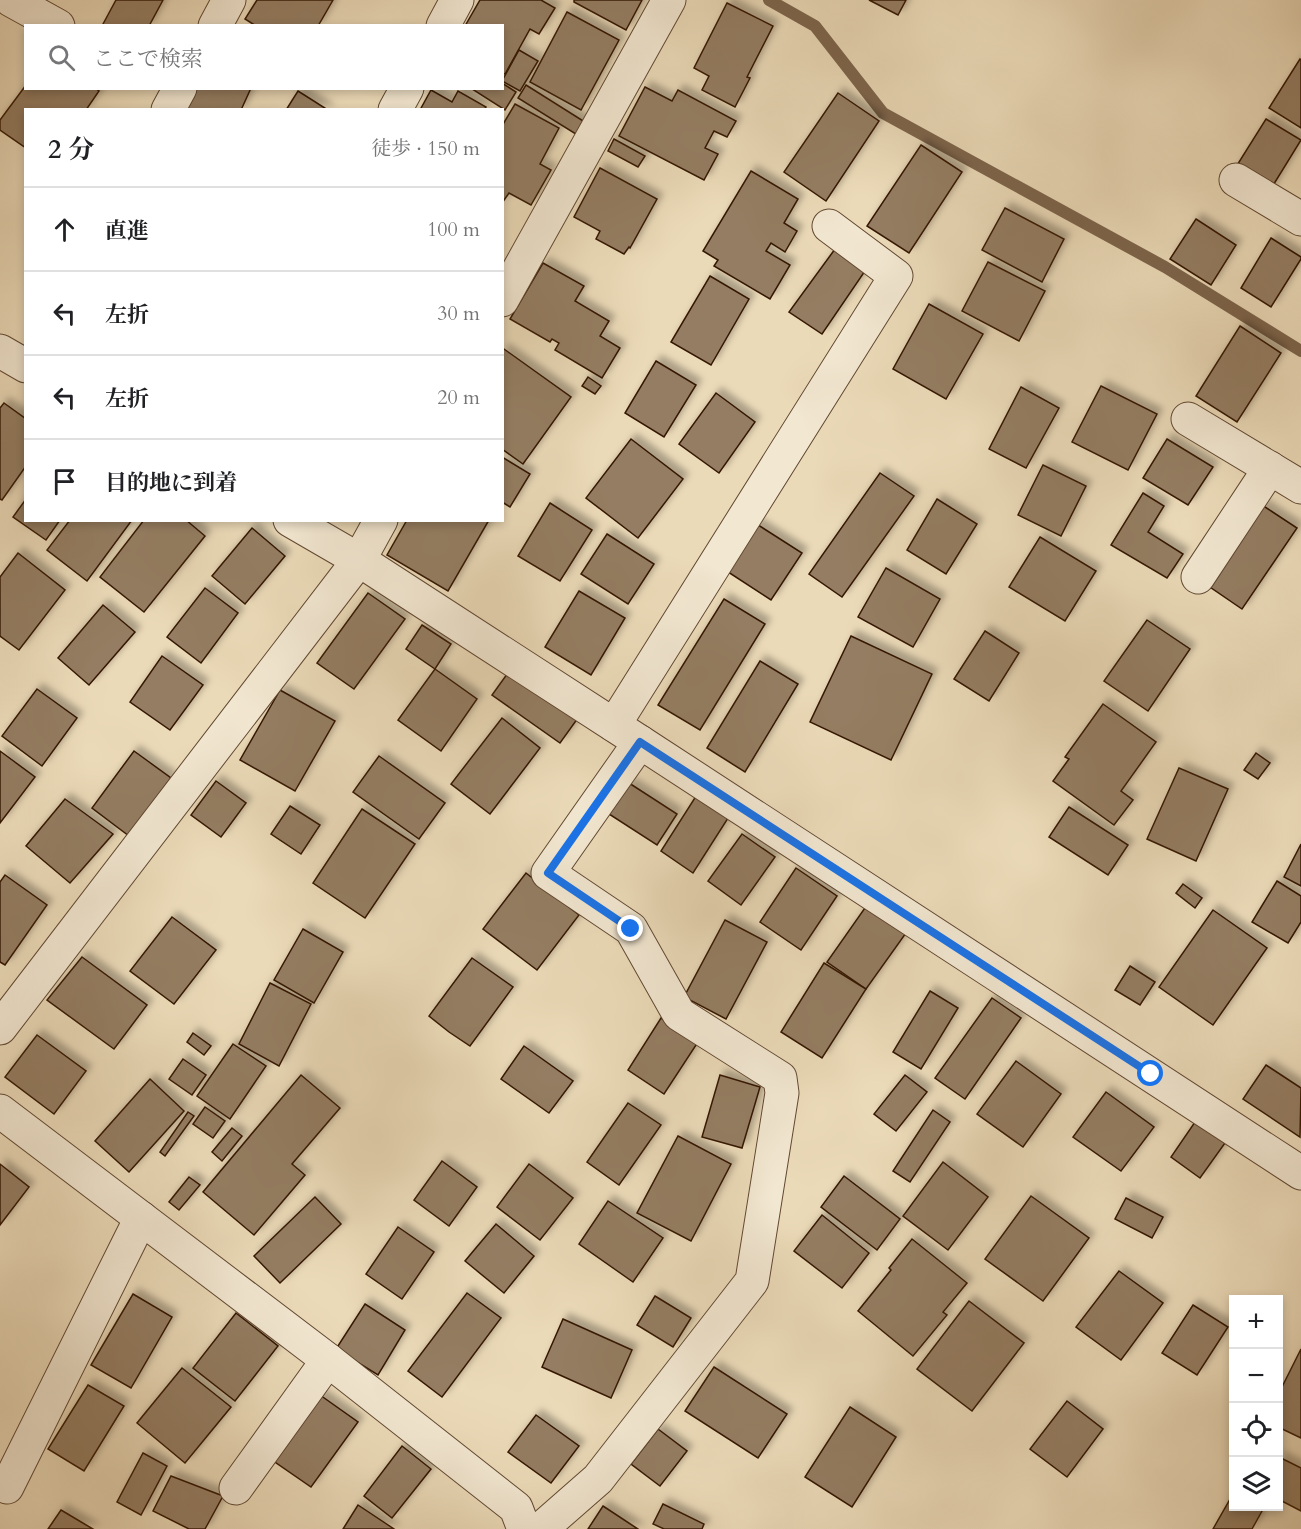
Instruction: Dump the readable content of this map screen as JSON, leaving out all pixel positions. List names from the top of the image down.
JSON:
{
  "page": {
    "search": "ここで検索",
    "heading": ["2 分", "徒歩 · 150 m"],
    "list": [
      ["直進", "100 m"],
      ["左折", "30 m"],
      ["左折", "20 m"],
      "目的地に到着"
    ],
    "map_buttons": ["+", "−"]
  }
}
